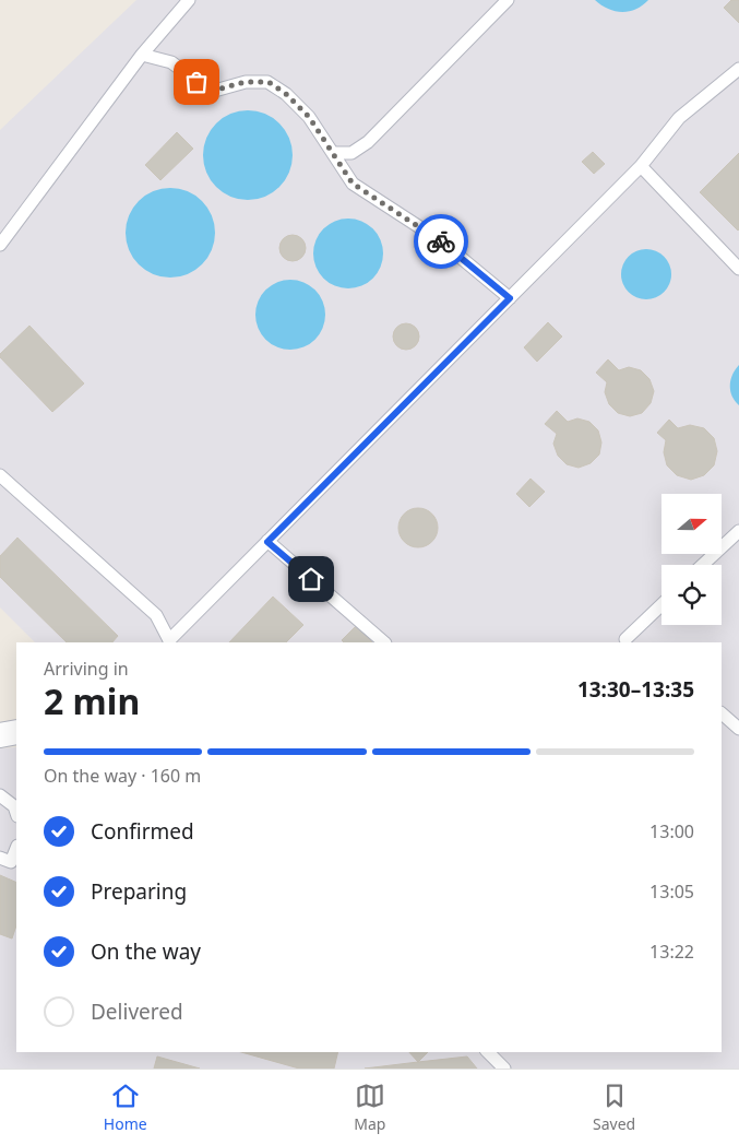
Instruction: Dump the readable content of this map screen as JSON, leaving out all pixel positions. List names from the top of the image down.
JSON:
{
  "north": "right",
  "page": {
    "heading": ["2 min", "Arriving in", "13:30–13:35"],
    "bar": "On the way · 160 m",
    "list": [
      ["Confirmed", "13:00"],
      ["Preparing", "13:05"],
      ["On the way", "13:22"],
      "Delivered"
    ],
    "tabs": ["Home", "Map", "Saved"]
  }
}
